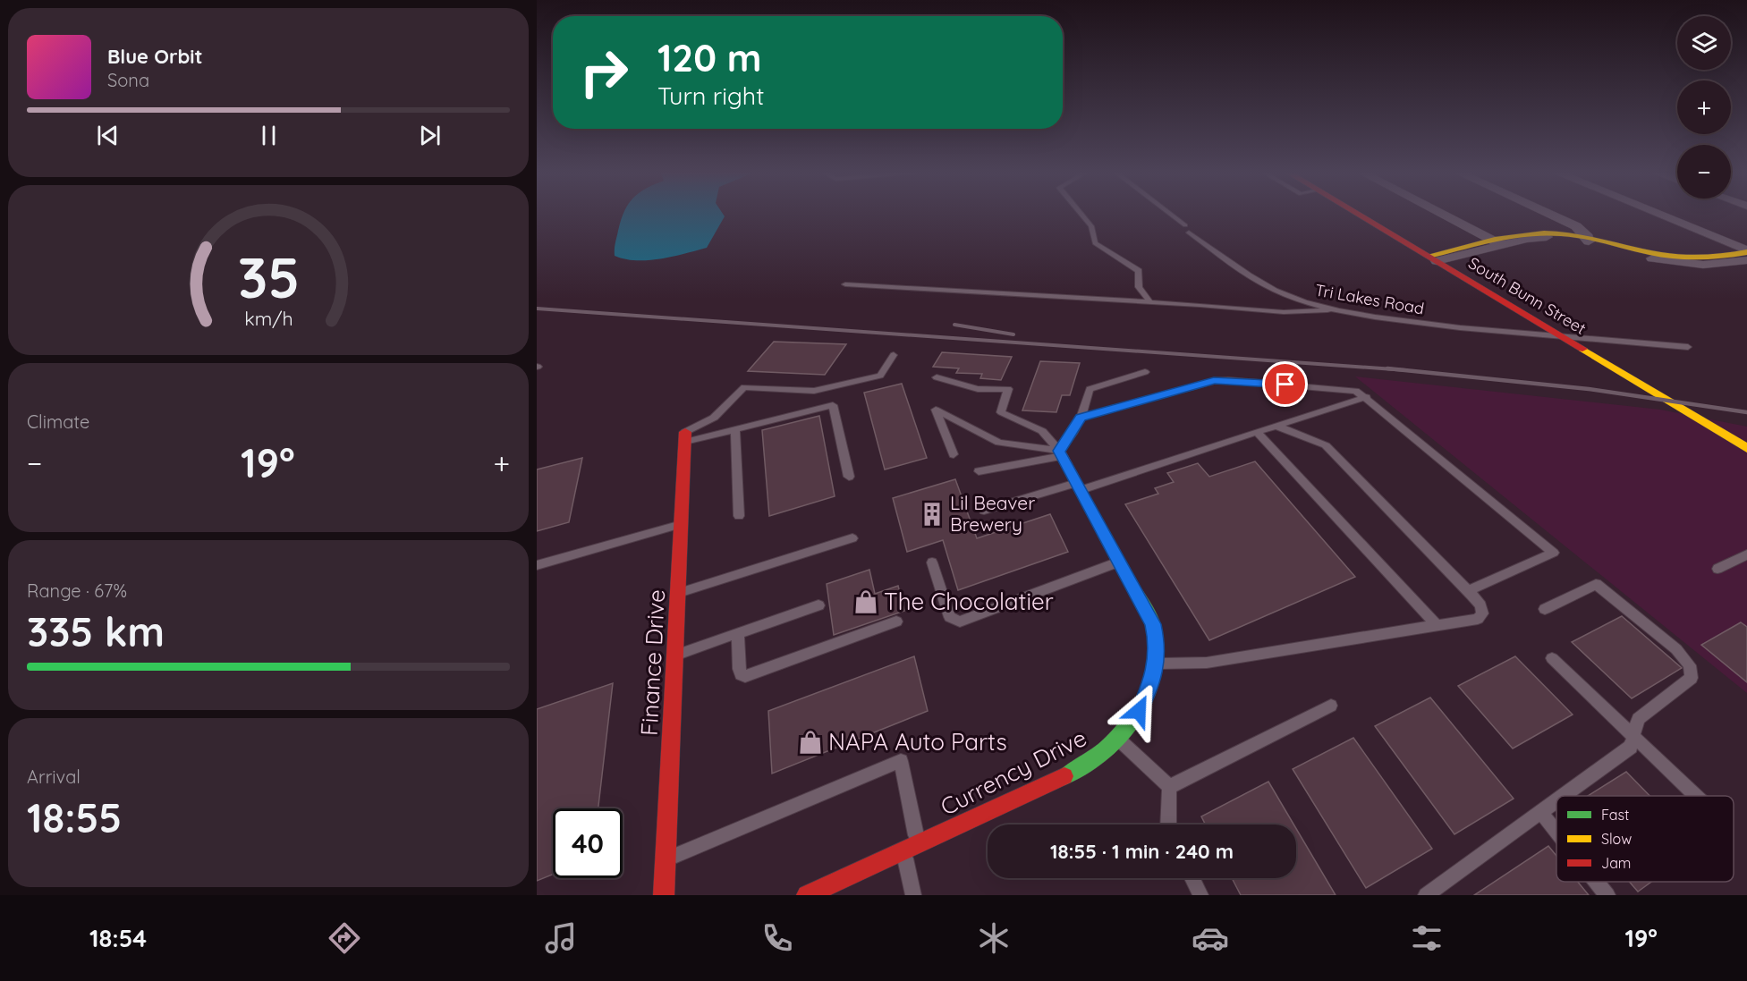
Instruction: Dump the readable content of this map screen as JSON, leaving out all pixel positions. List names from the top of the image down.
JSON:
{
  "streets": {
    "street": ["South Bunn Street", "Finance Drive", "Currency Drive"],
    "lane": ["Tri Lakes Road"]
  },
  "crossings": [
    ["South Bunn Street", "Tri Lakes Road"]
  ],
  "places": {
    "building": ["Lil Beaver Brewery"],
    "shop": ["The Chocolatier", "NAPA Auto Parts"]
  },
  "legend": ["Fast", "Slow", "Jam"],
  "page": {
    "map_buttons": ["+", "−"],
    "turn": ["120 m", "Turn right"],
    "song": ["Blue Orbit", "Sona"],
    "tile": [
      "Climate",
      ["Range · 67%", "335 km"],
      ["Arrival", "18:55"]
    ],
    "heat": ["−", "19°", "+"],
    "limit": "40",
    "trip": "18:55 · 1 min · 240 m",
    "tabs": ["18:54", "19°"],
    "gauge": ["35", "km/h"]
  }
}
